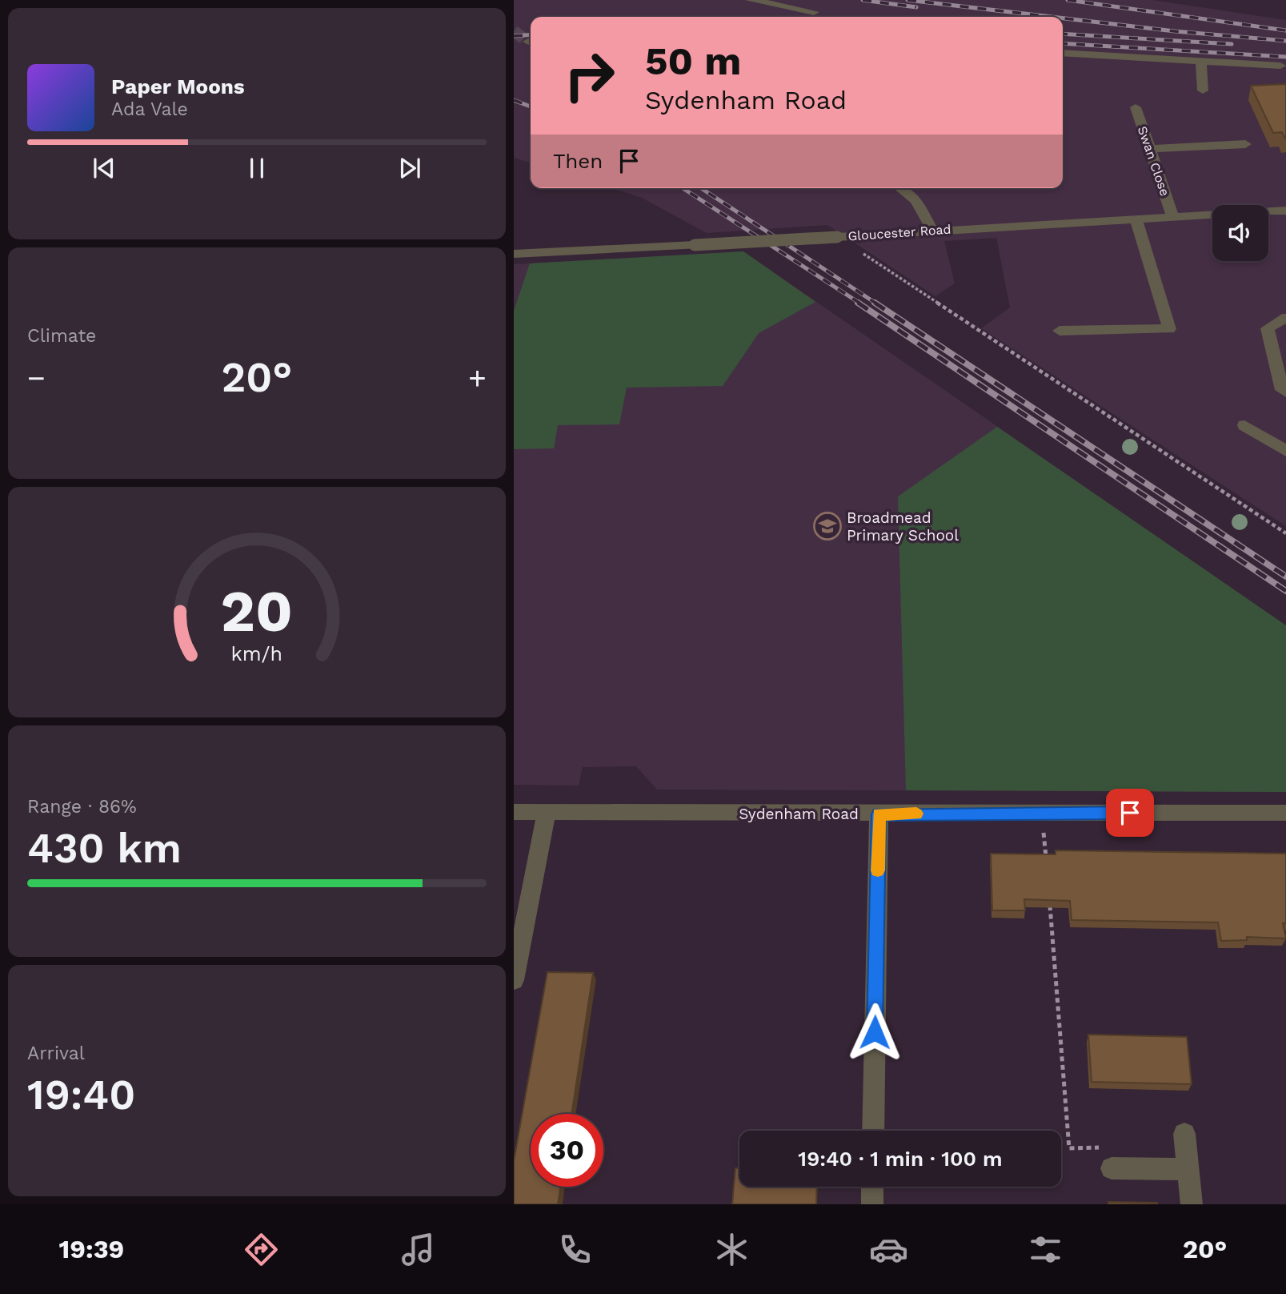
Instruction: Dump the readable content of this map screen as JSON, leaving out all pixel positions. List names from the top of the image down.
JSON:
{
  "streets": {
    "street": ["Swan Close", "Gloucester Road", "Sydenham Road"]
  },
  "crossings": [
    ["Swan Close", "Gloucester Road"]
  ],
  "places": {
    "school or university": ["Broadmead Primary School"]
  },
  "page": {
    "turn": ["50 m", "Sydenham Road"],
    "song": ["Paper Moons", "Ada Vale"],
    "then": "Then",
    "tile": [
      "Climate",
      ["Range · 86%", "430 km"],
      ["Arrival", "19:40"]
    ],
    "heat": ["−", "20°", "+"],
    "limit": "30",
    "trip": "19:40 · 1 min · 100 m",
    "tabs": ["19:39", "20°"],
    "gauge": ["20", "km/h"]
  }
}
